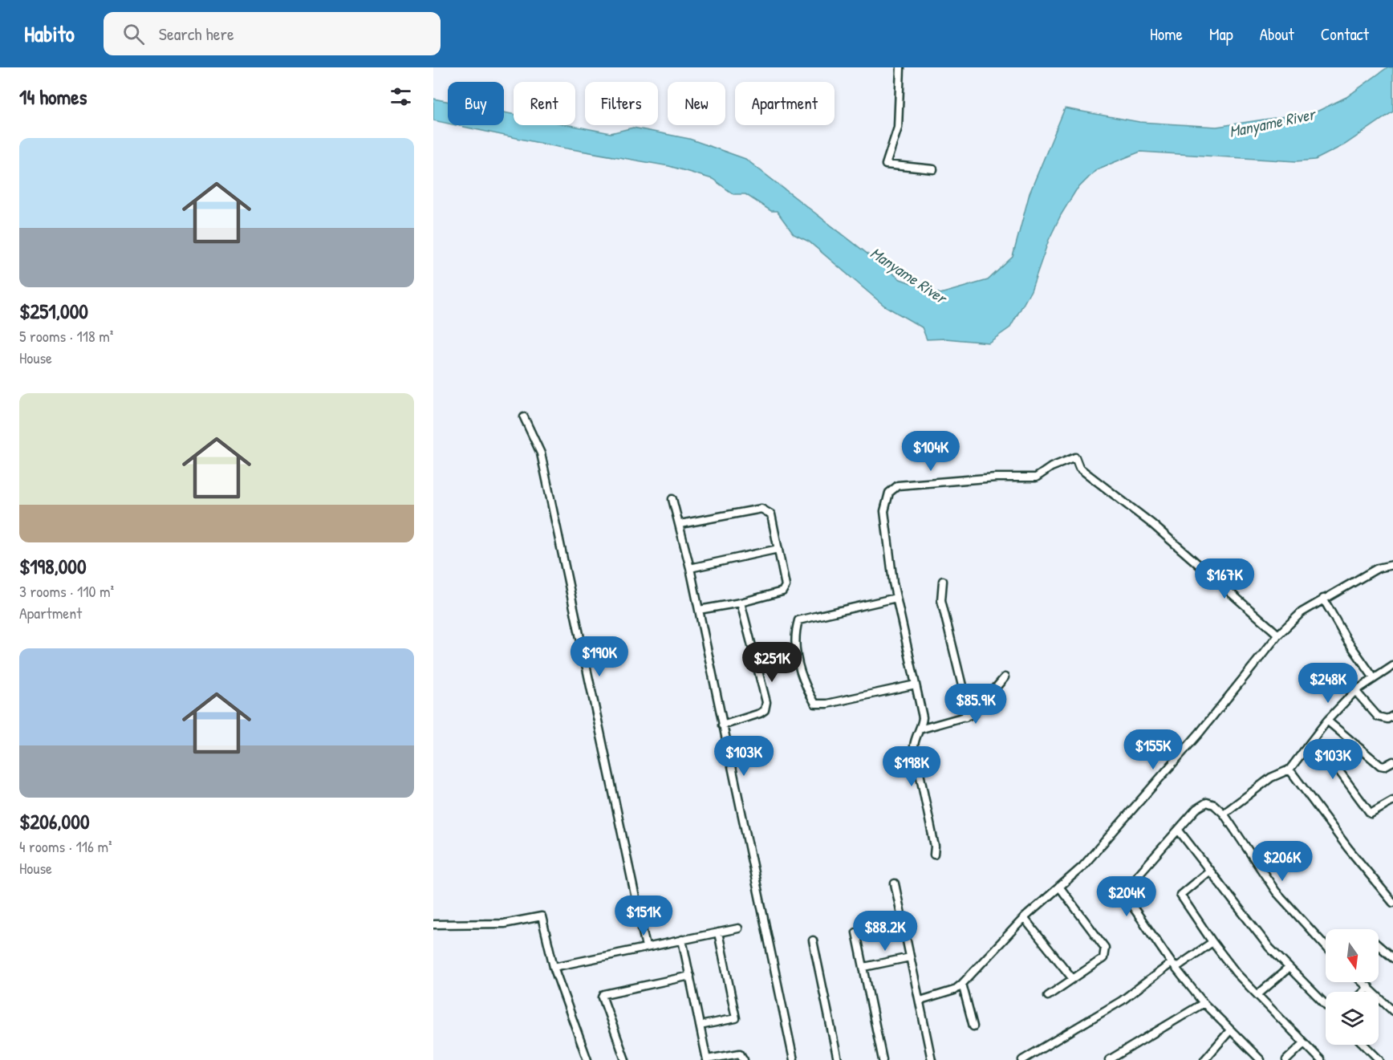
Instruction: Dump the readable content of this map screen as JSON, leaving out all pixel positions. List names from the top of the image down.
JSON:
{
  "water": ["Manyame River"],
  "north": "bottom",
  "page": {
    "header": "Habito",
    "search": "Search here",
    "nav": [
      "Home",
      "Map",
      "About",
      "Contact"
    ],
    "heading": "14 homes",
    "chip": [
      "Buy",
      "Rent",
      "Filters",
      "New",
      "Apartment"
    ],
    "list": [
      {
        "name": "$251,000",
        "note": "5 rooms · 118 m² · House"
      },
      {
        "name": "$198,000",
        "note": "3 rooms · 110 m² · Apartment"
      },
      {
        "name": "$206,000",
        "note": "4 rooms · 116 m² · House"
      }
    ],
    "price": [
      "$104K",
      "$167K",
      "$190K",
      "$251K",
      "$248K",
      "$85.9K",
      "$155K",
      "$103K",
      "$103K",
      "$198K",
      "$206K",
      "$204K",
      "$151K",
      "$88.2K"
    ]
  }
}
